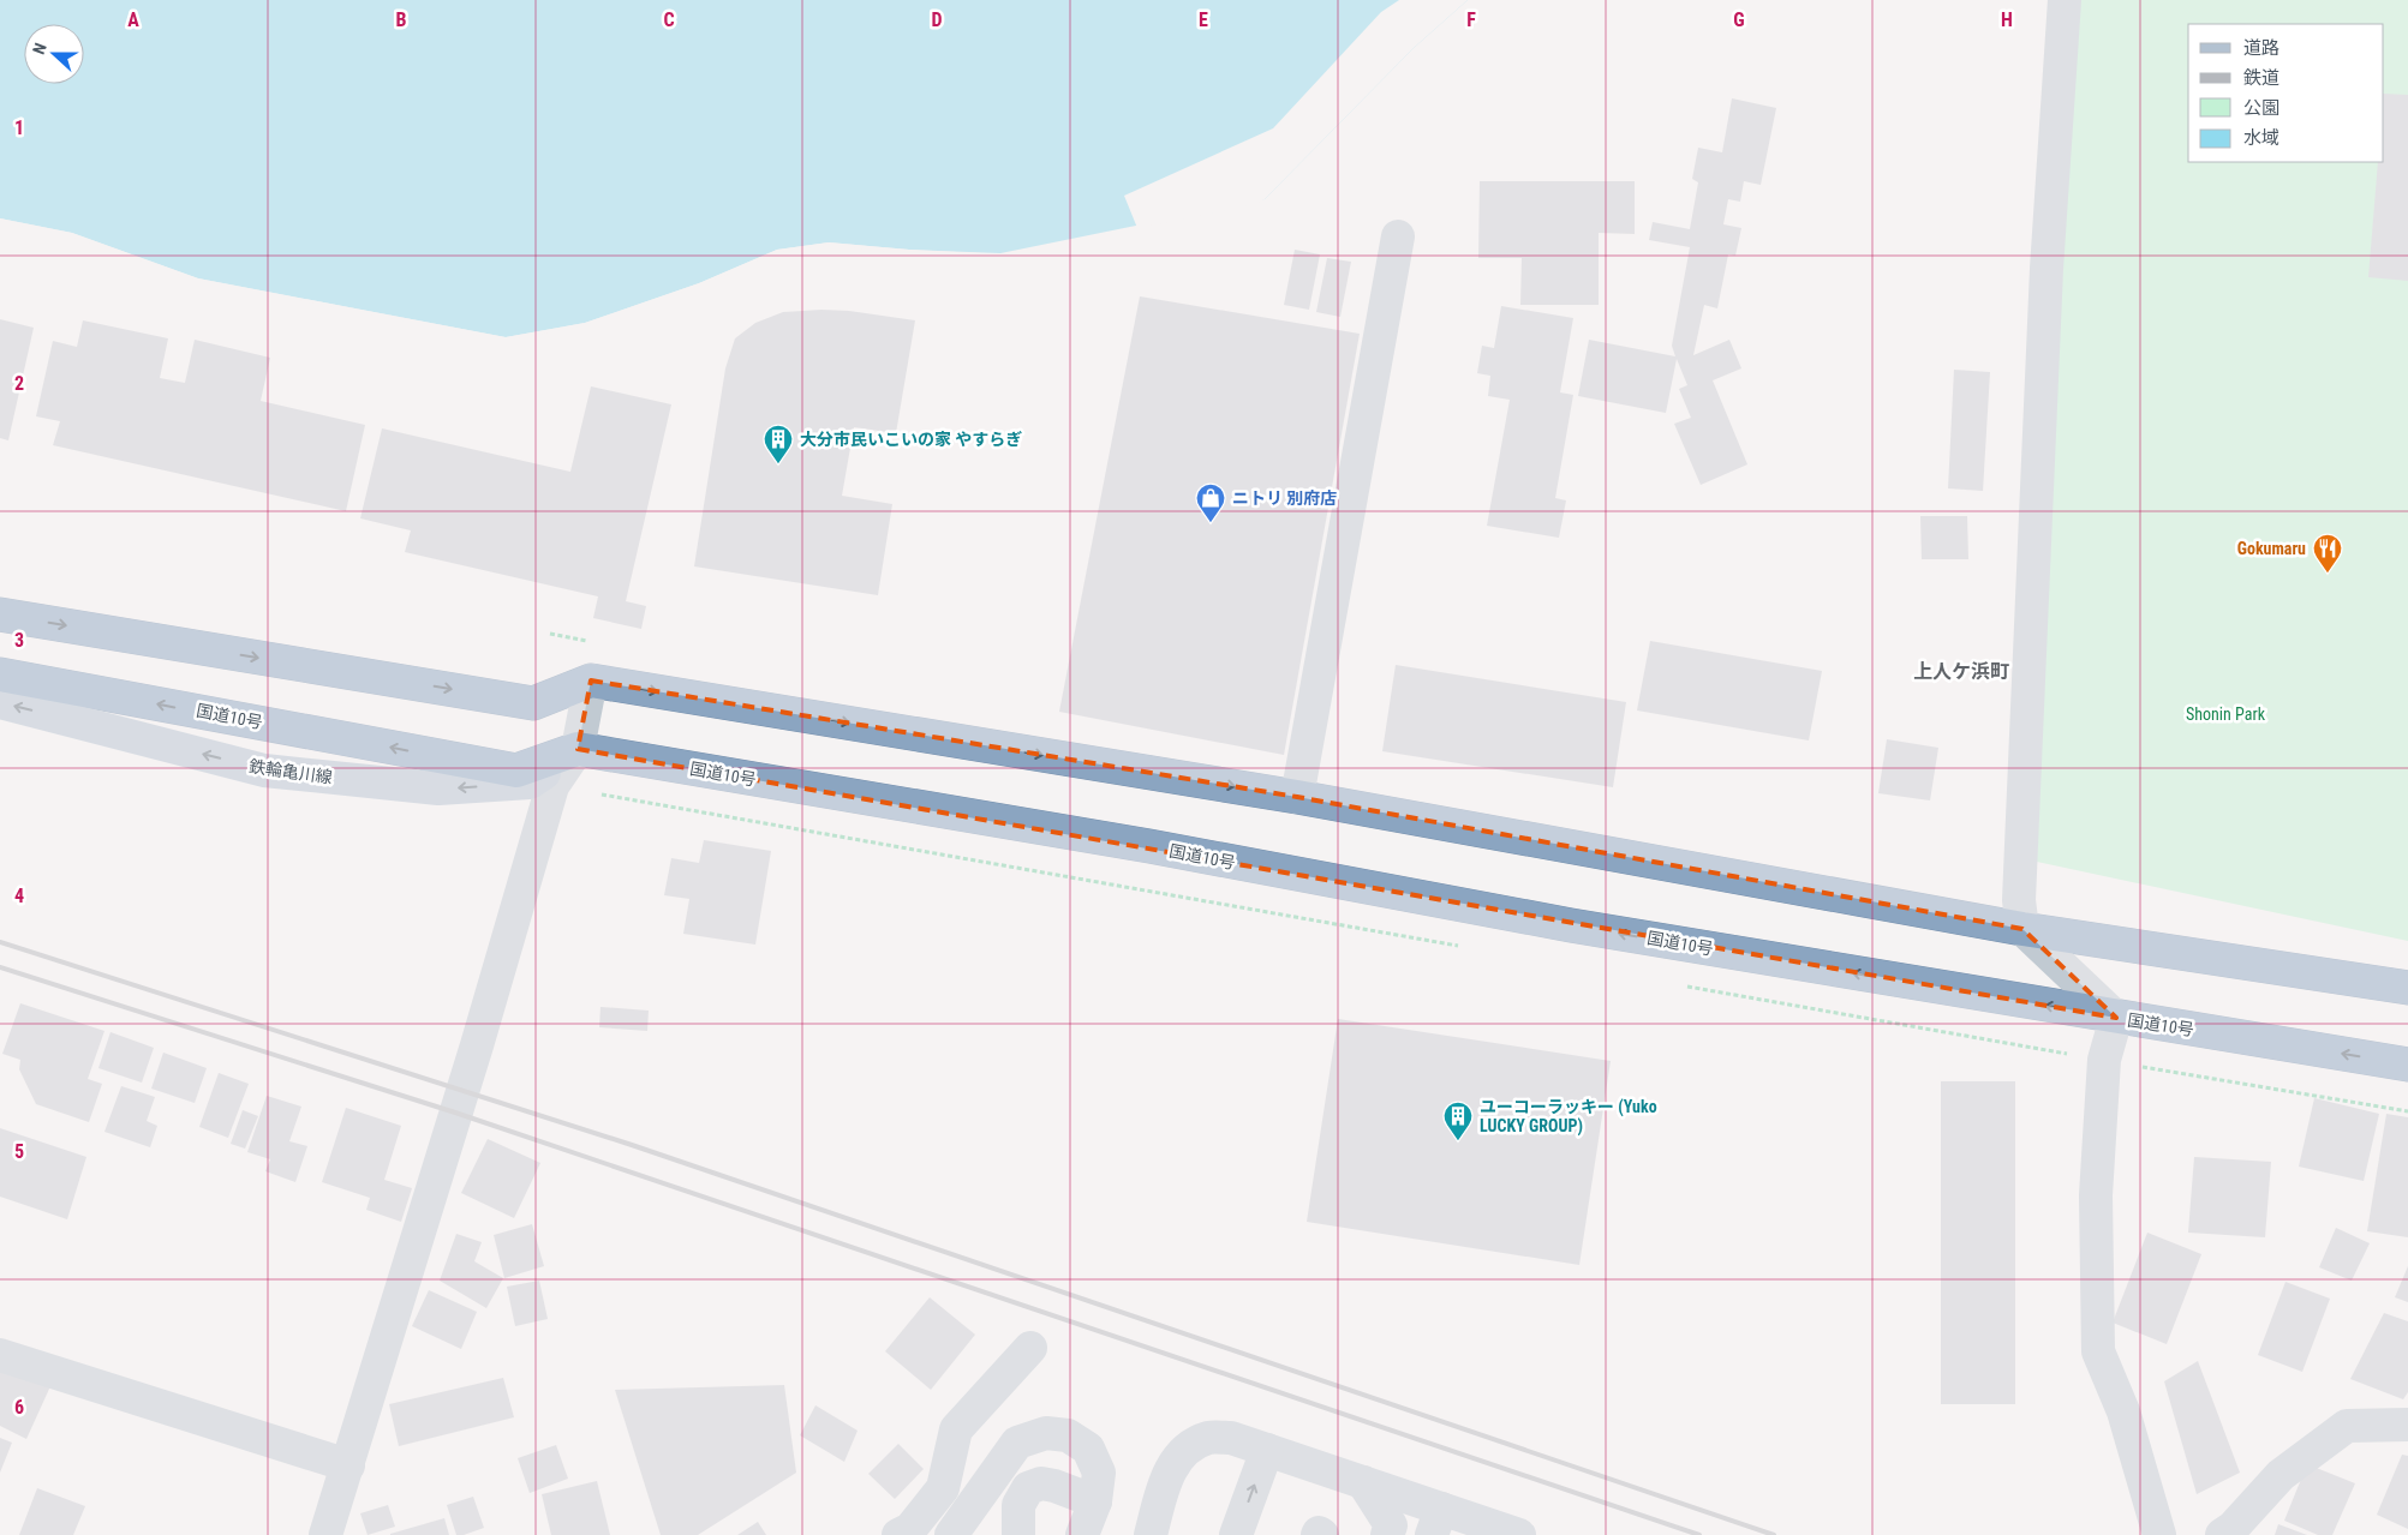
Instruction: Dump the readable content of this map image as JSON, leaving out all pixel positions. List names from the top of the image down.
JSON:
{
  "streets": {
    "highway": ["国道10号"],
    "main road": ["鉄輪亀川線"]
  },
  "crossings": [
    ["国道10号", "鉄輪亀川線"]
  ],
  "one_way": ["鉄輪亀川線"],
  "districts": ["上人ケ浜町"],
  "parks": ["Shonin Park"],
  "places": {
    "building": ["大分市民いこいの家 やすらぎ", "ユーコーラッキー (Yuko LUCKY GROUP)"],
    "shop": ["ニトリ 別府店"],
    "restaurant": ["Gokumaru"]
  },
  "legend": [
    "道路",
    "鉄道",
    "公園",
    "水域"
  ],
  "north": "left",
  "grid": {
    "columns": [
      "A",
      "B",
      "C",
      "D",
      "E",
      "F",
      "G",
      "H"
    ],
    "rows": [
      "1",
      "2",
      "3",
      "4",
      "5",
      "6"
    ]
  }
}
